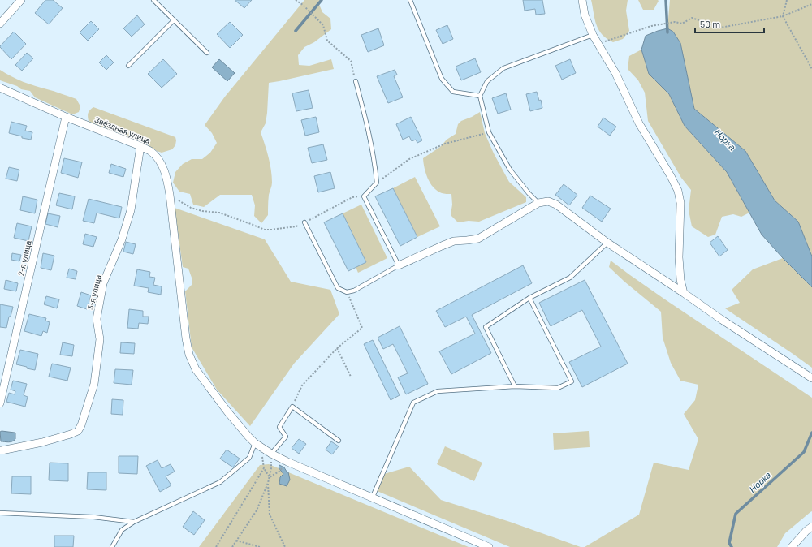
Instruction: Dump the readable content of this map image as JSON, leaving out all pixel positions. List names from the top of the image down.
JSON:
{
  "streets": {
    "street": ["Звёздная улица", "2-я улица", "3-я улица"]
  },
  "crossings": [
    ["Звёздная улица", "2-я улица"],
    ["Звёздная улица", "3-я улица"]
  ],
  "water": ["Норка"],
  "scale_bar": "50 m"
}
